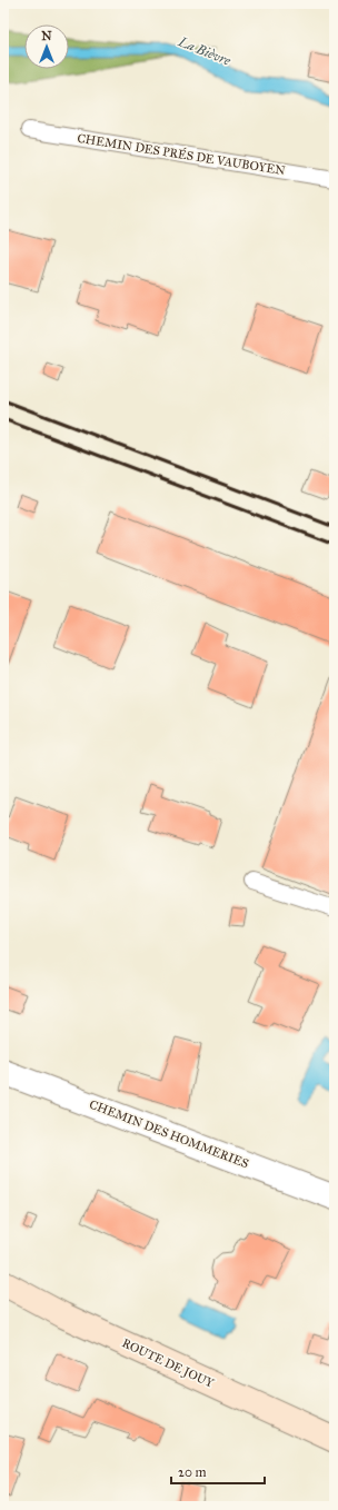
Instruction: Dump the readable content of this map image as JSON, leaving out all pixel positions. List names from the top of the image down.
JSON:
{
  "streets": {
    "main road": ["ROUTE DE JOUY"],
    "street": ["CHEMIN DES HOMMERIES"],
    "lane": ["CHEMIN DES PRÉS DE VAUBOYEN"]
  },
  "water": ["La Bièvre"],
  "scale_bar": "20 m",
  "north": "top"
}
